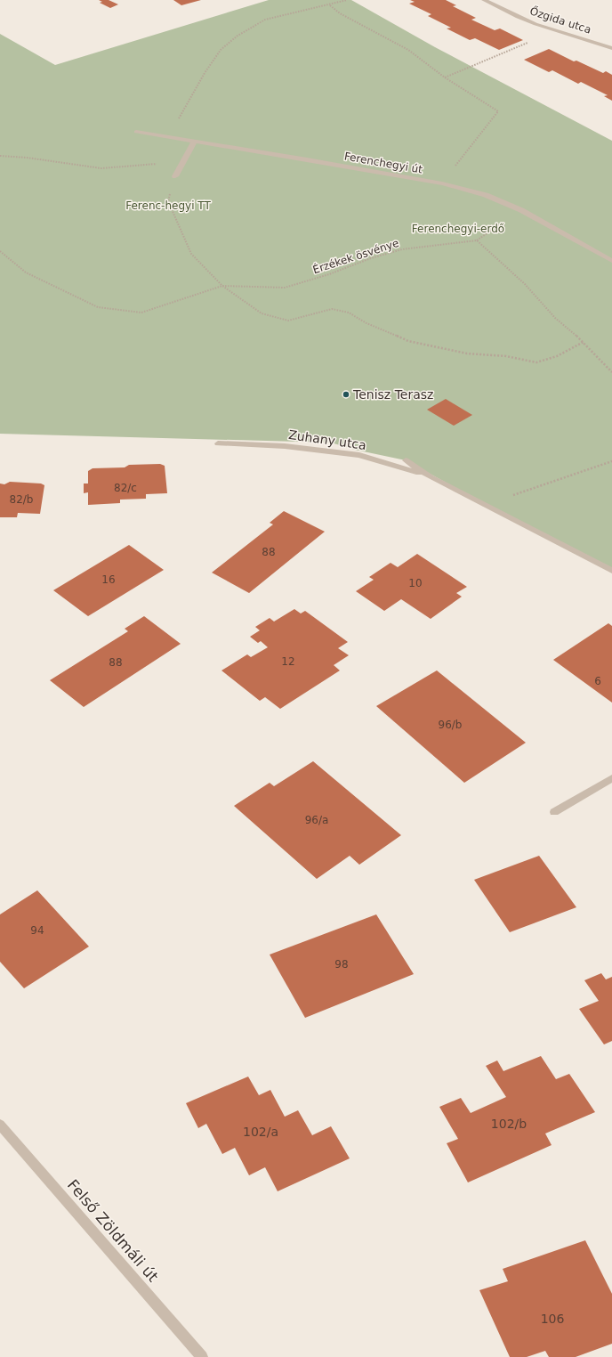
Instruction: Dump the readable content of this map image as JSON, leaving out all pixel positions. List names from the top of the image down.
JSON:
{
  "streets": {
    "street": [
      "Őzgida utca",
      "Ferenchegyi út",
      "Zuhany utca",
      "Felső Zöldmáli út"
    ],
    "path": ["Érzékek ösvénye"]
  },
  "parks": ["Ferenc-hegyi TT", "Ferenchegyi-erdő"],
  "places": ["Tenisz Terasz"],
  "house_numbers": [
    "82/c",
    "82/b",
    "88",
    "16",
    "10",
    "12",
    "88",
    "6",
    "96/b",
    "96/a",
    "94",
    "98",
    "102/b",
    "102/a",
    "106"
  ]
}
